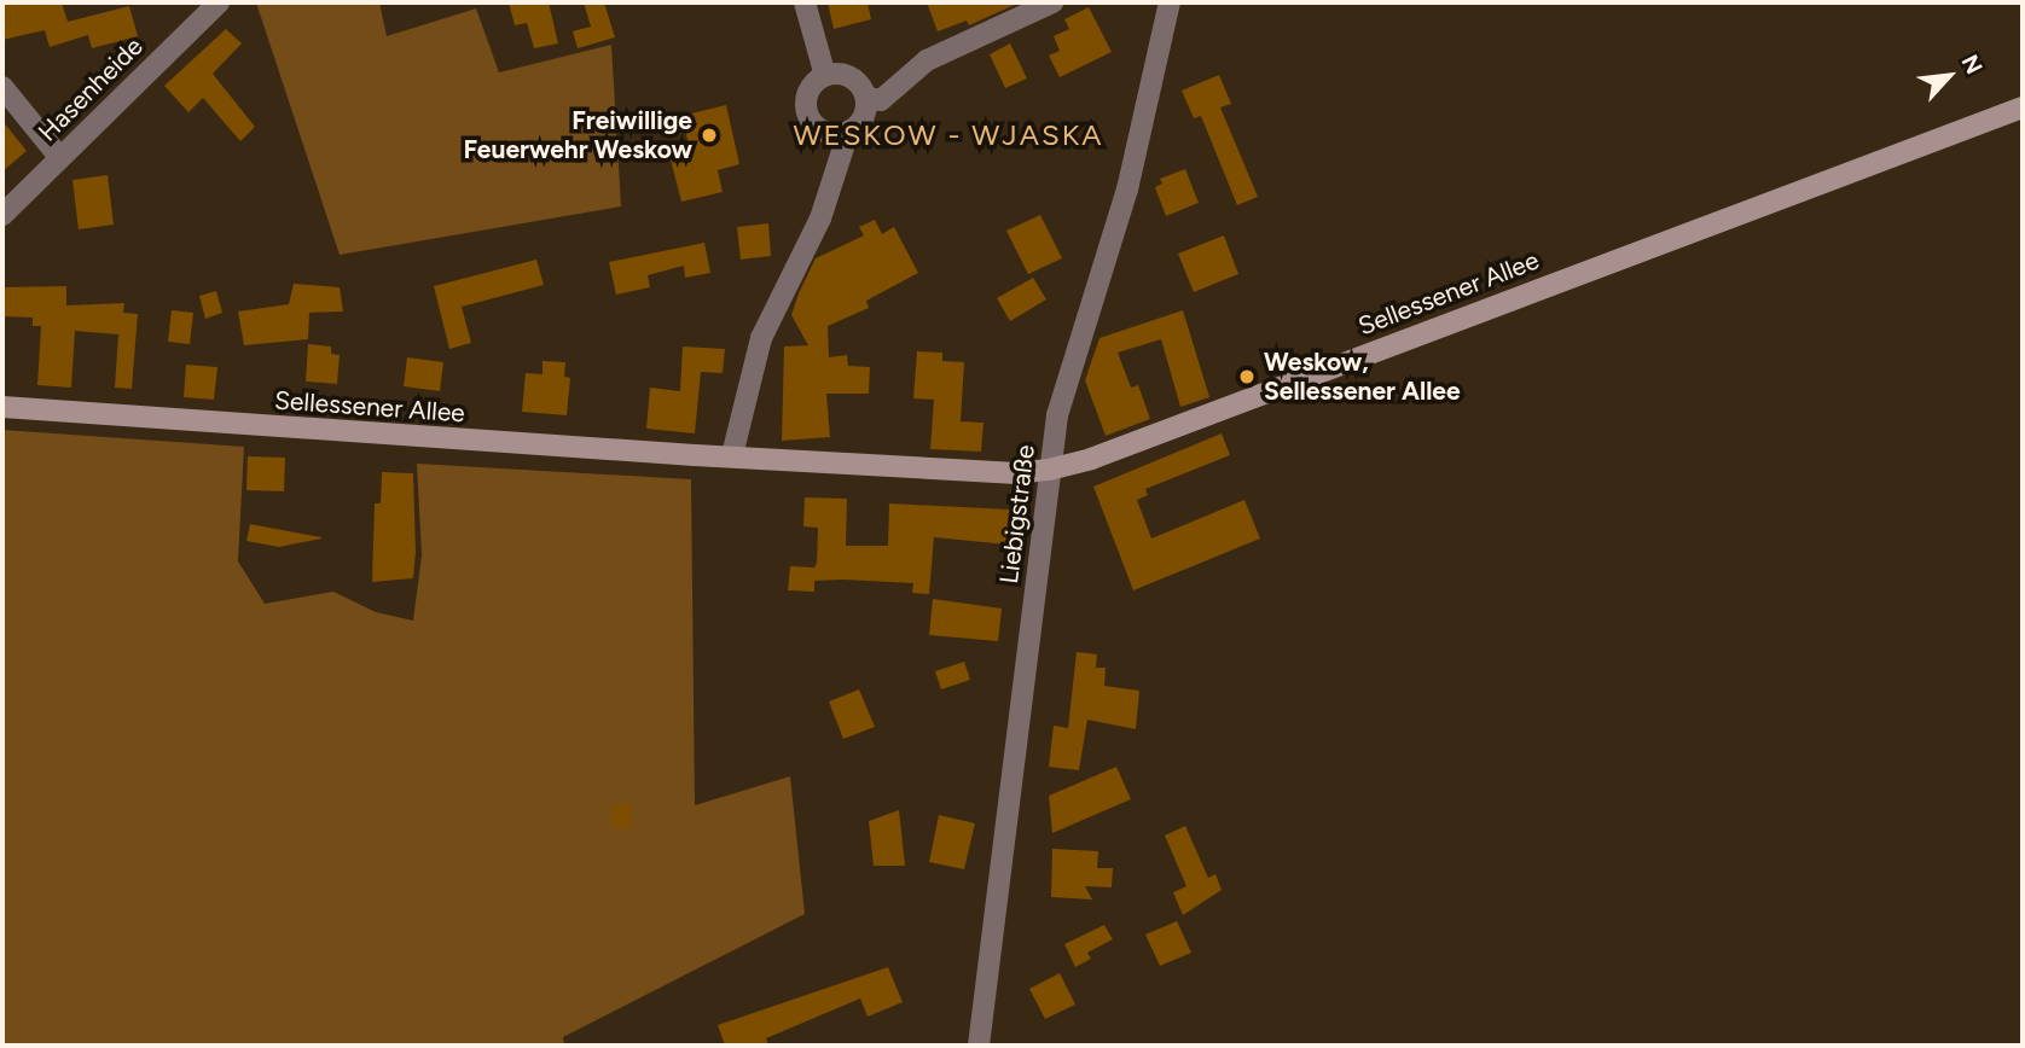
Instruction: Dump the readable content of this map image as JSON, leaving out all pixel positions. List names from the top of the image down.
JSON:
{
  "streets": {
    "main road": ["Sellessener Allee"],
    "street": ["Hasenheide", "Liebigstraße"]
  },
  "crossings": [
    ["Sellessener Allee", "Liebigstraße"]
  ],
  "districts": ["WESKOW - WJASKA"],
  "places": ["Freiwillige Feuerwehr Weskow", "Weskow, Sellessener Allee"],
  "north": "top right"
}
